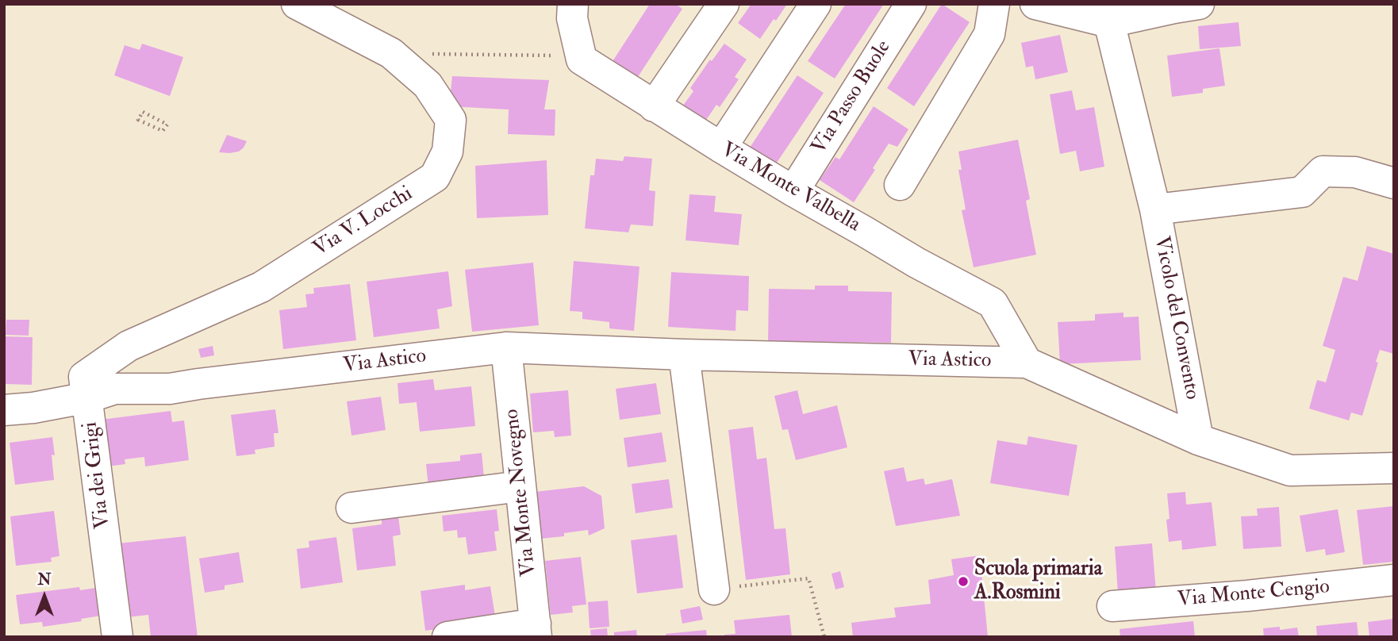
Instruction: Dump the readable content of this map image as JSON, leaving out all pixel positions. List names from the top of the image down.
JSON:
{
  "streets": {
    "street": [
      "Via Passo Buole",
      "Via Monte Valbella",
      "Via V. Locchi",
      "Vicolo del Convento",
      "Via Astico",
      "Via dei Grigi",
      "Via Monte Novegno",
      "Via Monte Cengio"
    ]
  },
  "crossings": [
    ["Via Passo Buole", "Via Monte Valbella"],
    ["Via Monte Valbella", "Via Astico"],
    ["Via V. Locchi", "Via Astico"],
    ["Via V. Locchi", "Via dei Grigi"],
    ["Vicolo del Convento", "Via Astico"],
    ["Via Astico", "Via dei Grigi"],
    ["Via Astico", "Via Monte Novegno"]
  ],
  "places": ["Scuola primaria A.Rosmini"],
  "north": "top"
}
